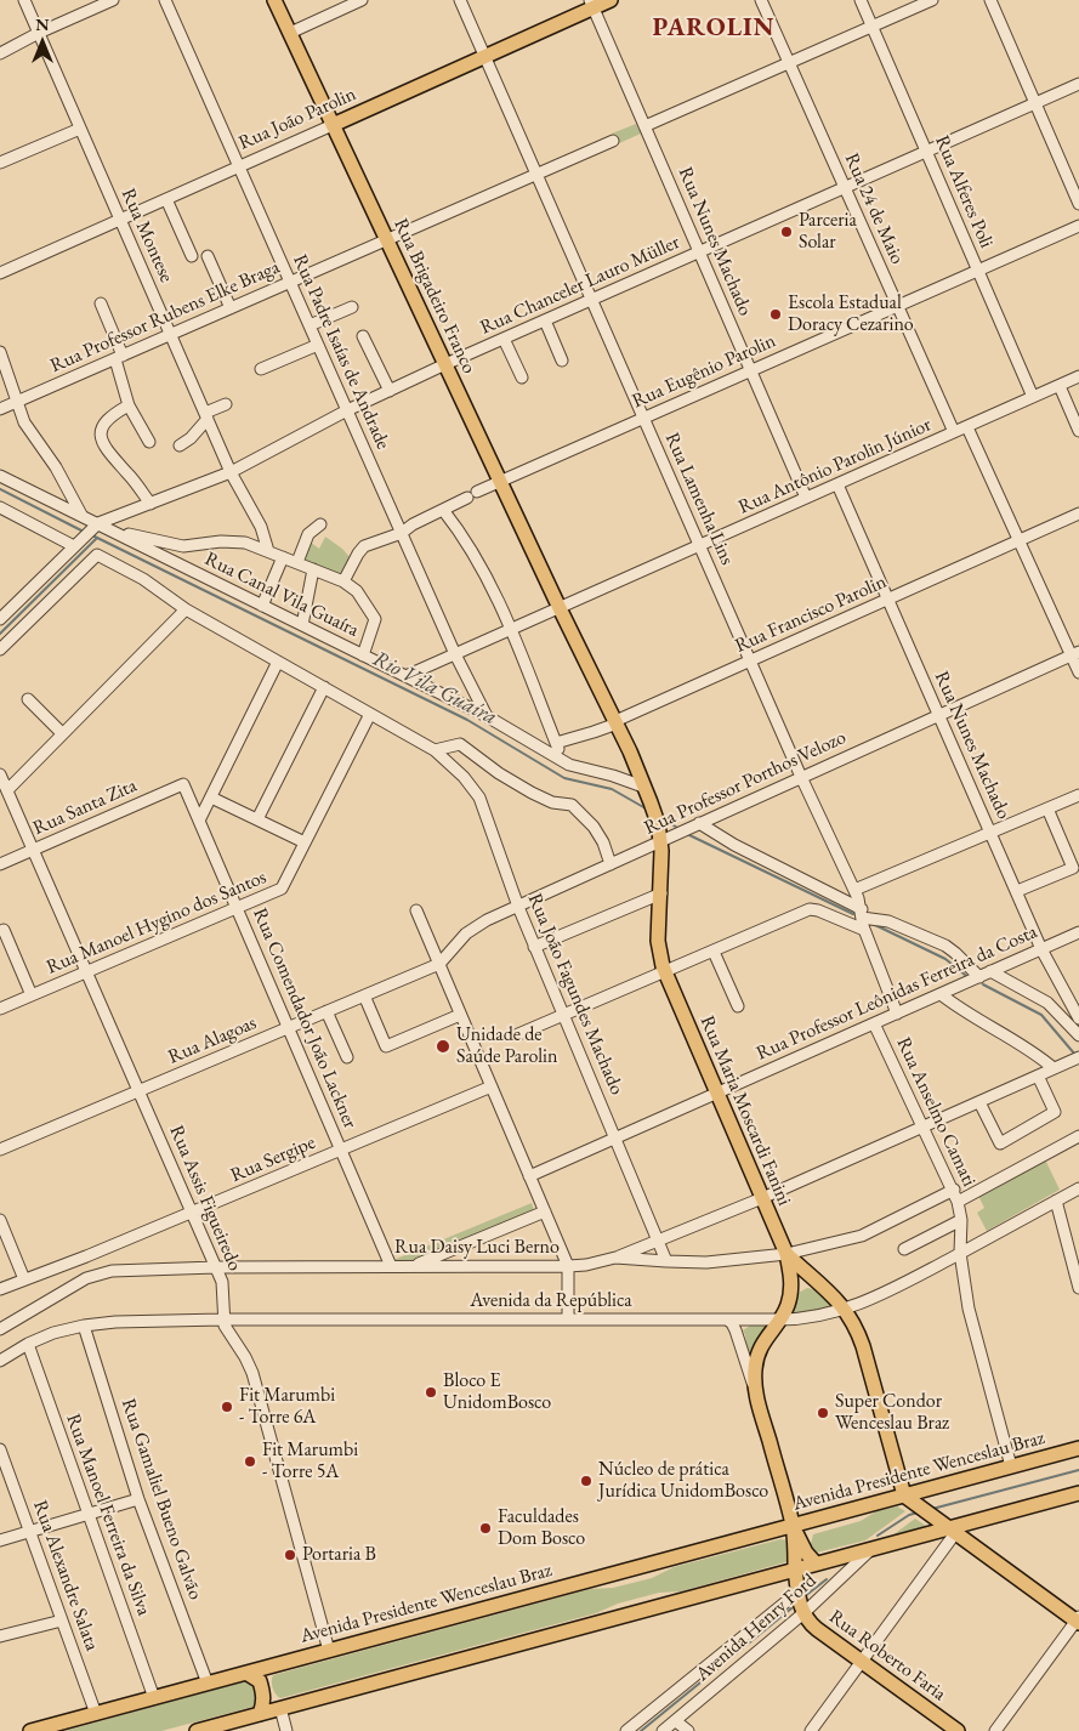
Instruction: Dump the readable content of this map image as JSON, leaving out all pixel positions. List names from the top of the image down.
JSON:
{
  "streets": {
    "main road": [
      "Rua João Parolin",
      "Rua Brigadeiro Franco",
      "Rua Maria Moscardi Fanini",
      "Avenida Presidente Wenceslau Braz",
      "Rua Roberto Faria"
    ],
    "street": [
      "Rua Alferes Poli",
      "Rua 24 de Maio",
      "Rua Montese",
      "Rua Nunes Machado",
      "Rua Chanceler Lauro Müller",
      "Rua Professor Rubens Elke Braga",
      "Rua Padre Isaías de Andrade",
      "Rua Eugênio Parolin",
      "Rua Antônio Parolin Júnior",
      "Rua Lamenha Lins",
      "Rua Canal Vila Guaíra",
      "Rua Francisco Parolin",
      "Rua Professor Porthos Velozo",
      "Rua Santa Zita",
      "Rua Manoel Hygino dos Santos",
      "Rua Professor Leônidas Ferreira da Costa",
      "Rua João Fagundes Machado",
      "Rua Comendador João Lackner",
      "Rua Alagoas",
      "Rua Anselmo Camati",
      "Rua Sergipe",
      "Rua Assis Figueiredo",
      "Rua Daisy Luci Berno",
      "Avenida da República",
      "Rua Gamaliel Bueno Galvão",
      "Rua Manoel Ferreira da Silva",
      "Rua Alexandre Salata",
      "Avenida Henry Ford"
    ]
  },
  "crossings": [
    ["Rua João Parolin", "Rua Montese"],
    ["Rua João Parolin", "Rua Nunes Machado"],
    ["Rua João Parolin", "Rua Brigadeiro Franco"],
    ["Rua João Parolin", "Rua Padre Isaías de Andrade"],
    ["Rua João Parolin", "Rua Lamenha Lins"],
    ["Rua Alferes Poli", "Rua Chanceler Lauro Müller"],
    ["Rua Alferes Poli", "Rua Eugênio Parolin"],
    ["Rua Alferes Poli", "Rua Antônio Parolin Júnior"],
    ["Rua 24 de Maio", "Rua Chanceler Lauro Müller"],
    ["Rua 24 de Maio", "Rua Eugênio Parolin"],
    ["Rua 24 de Maio", "Rua Antônio Parolin Júnior"],
    ["Rua Montese", "Rua Chanceler Lauro Müller"],
    ["Rua Montese", "Rua Professor Rubens Elke Braga"],
    ["Rua Nunes Machado", "Rua Chanceler Lauro Müller"],
    ["Rua Nunes Machado", "Rua Eugênio Parolin"],
    ["Rua Nunes Machado", "Rua Antônio Parolin Júnior"],
    ["Rua Nunes Machado", "Rua Francisco Parolin"],
    ["Rua Nunes Machado", "Rua Professor Porthos Velozo"],
    ["Rua Nunes Machado", "Rua Professor Leônidas Ferreira da Costa"],
    ["Rua Chanceler Lauro Müller", "Rua Brigadeiro Franco"],
    ["Rua Chanceler Lauro Müller", "Rua Padre Isaías de Andrade"],
    ["Rua Chanceler Lauro Müller", "Rua Lamenha Lins"],
    ["Rua Chanceler Lauro Müller", "Rua Canal Vila Guaíra"],
    ["Rua Brigadeiro Franco", "Rua Professor Rubens Elke Braga"],
    ["Rua Brigadeiro Franco", "Rua Eugênio Parolin"],
    ["Rua Brigadeiro Franco", "Rua Antônio Parolin Júnior"],
    ["Rua Brigadeiro Franco", "Rua Canal Vila Guaíra"],
    ["Rua Brigadeiro Franco", "Rua Francisco Parolin"],
    ["Rua Brigadeiro Franco", "Rua Professor Porthos Velozo"],
    ["Rua Brigadeiro Franco", "Rua Maria Moscardi Fanini"],
    ["Rua Professor Rubens Elke Braga", "Rua Padre Isaías de Andrade"],
    ["Rua Professor Rubens Elke Braga", "Rua Lamenha Lins"],
    ["Rua Padre Isaías de Andrade", "Rua Eugênio Parolin"],
    ["Rua Padre Isaías de Andrade", "Rua Antônio Parolin Júnior"],
    ["Rua Padre Isaías de Andrade", "Rua Canal Vila Guaíra"],
    ["Rua Eugênio Parolin", "Rua Lamenha Lins"],
    ["Rua Antônio Parolin Júnior", "Rua Lamenha Lins"],
    ["Rua Antônio Parolin Júnior", "Rua Canal Vila Guaíra"],
    ["Rua Lamenha Lins", "Rua Francisco Parolin"],
    ["Rua Lamenha Lins", "Rua Professor Porthos Velozo"],
    ["Rua Lamenha Lins", "Rua Professor Leônidas Ferreira da Costa"],
    ["Rua Professor Porthos Velozo", "Rua João Fagundes Machado"],
    ["Rua Professor Porthos Velozo", "Rua Alagoas"],
    ["Rua Professor Porthos Velozo", "Rua Maria Moscardi Fanini"],
    ["Rua Santa Zita", "Rua Comendador João Lackner"],
    ["Rua Santa Zita", "Rua Assis Figueiredo"],
    ["Rua Manoel Hygino dos Santos", "Rua Comendador João Lackner"],
    ["Rua Manoel Hygino dos Santos", "Rua Assis Figueiredo"],
    ["Rua Professor Leônidas Ferreira da Costa", "Rua João Fagundes Machado"],
    ["Rua Professor Leônidas Ferreira da Costa", "Rua Maria Moscardi Fanini"],
    ["Rua Professor Leônidas Ferreira da Costa", "Rua Anselmo Camati"],
    ["Rua João Fagundes Machado", "Rua Daisy Luci Berno"],
    ["Rua Comendador João Lackner", "Rua Alagoas"],
    ["Rua Comendador João Lackner", "Rua Sergipe"],
    ["Rua Comendador João Lackner", "Rua Daisy Luci Berno"],
    ["Rua Alagoas", "Rua Assis Figueiredo"],
    ["Rua Maria Moscardi Fanini", "Rua Daisy Luci Berno"],
    ["Rua Maria Moscardi Fanini", "Avenida da República"],
    ["Rua Anselmo Camati", "Rua Daisy Luci Berno"],
    ["Rua Anselmo Camati", "Avenida da República"],
    ["Rua Anselmo Camati", "Avenida Presidente Wenceslau Braz"],
    ["Rua Sergipe", "Rua Assis Figueiredo"],
    ["Rua Assis Figueiredo", "Rua Daisy Luci Berno"],
    ["Rua Assis Figueiredo", "Avenida da República"],
    ["Rua Assis Figueiredo", "Avenida Presidente Wenceslau Braz"],
    ["Avenida da República", "Rua Gamaliel Bueno Galvão"],
    ["Avenida da República", "Rua Manoel Ferreira da Silva"],
    ["Avenida Presidente Wenceslau Braz", "Rua Gamaliel Bueno Galvão"],
    ["Avenida Presidente Wenceslau Braz", "Rua Manoel Ferreira da Silva"],
    ["Avenida Presidente Wenceslau Braz", "Rua Alexandre Salata"],
    ["Avenida Presidente Wenceslau Braz", "Rua Roberto Faria"],
    ["Avenida Henry Ford", "Rua Roberto Faria"]
  ],
  "districts": ["PAROLIN"],
  "water": ["Rio Vila Guaíra"],
  "places": [
    "Parceria Solar",
    "Escola Estadual Doracy Cezarino",
    "Unidade de Saúde Parolin",
    "Bloco E UnidomBosco",
    "Fit Marumbi - Torre 6A",
    "Super Condor Wenceslau Braz",
    "Fit Marumbi - Torre 5A",
    "Núcleo de prática Jurídica UnidomBosco",
    "Faculdades Dom Bosco",
    "Portaria B"
  ],
  "north": "top"
}
